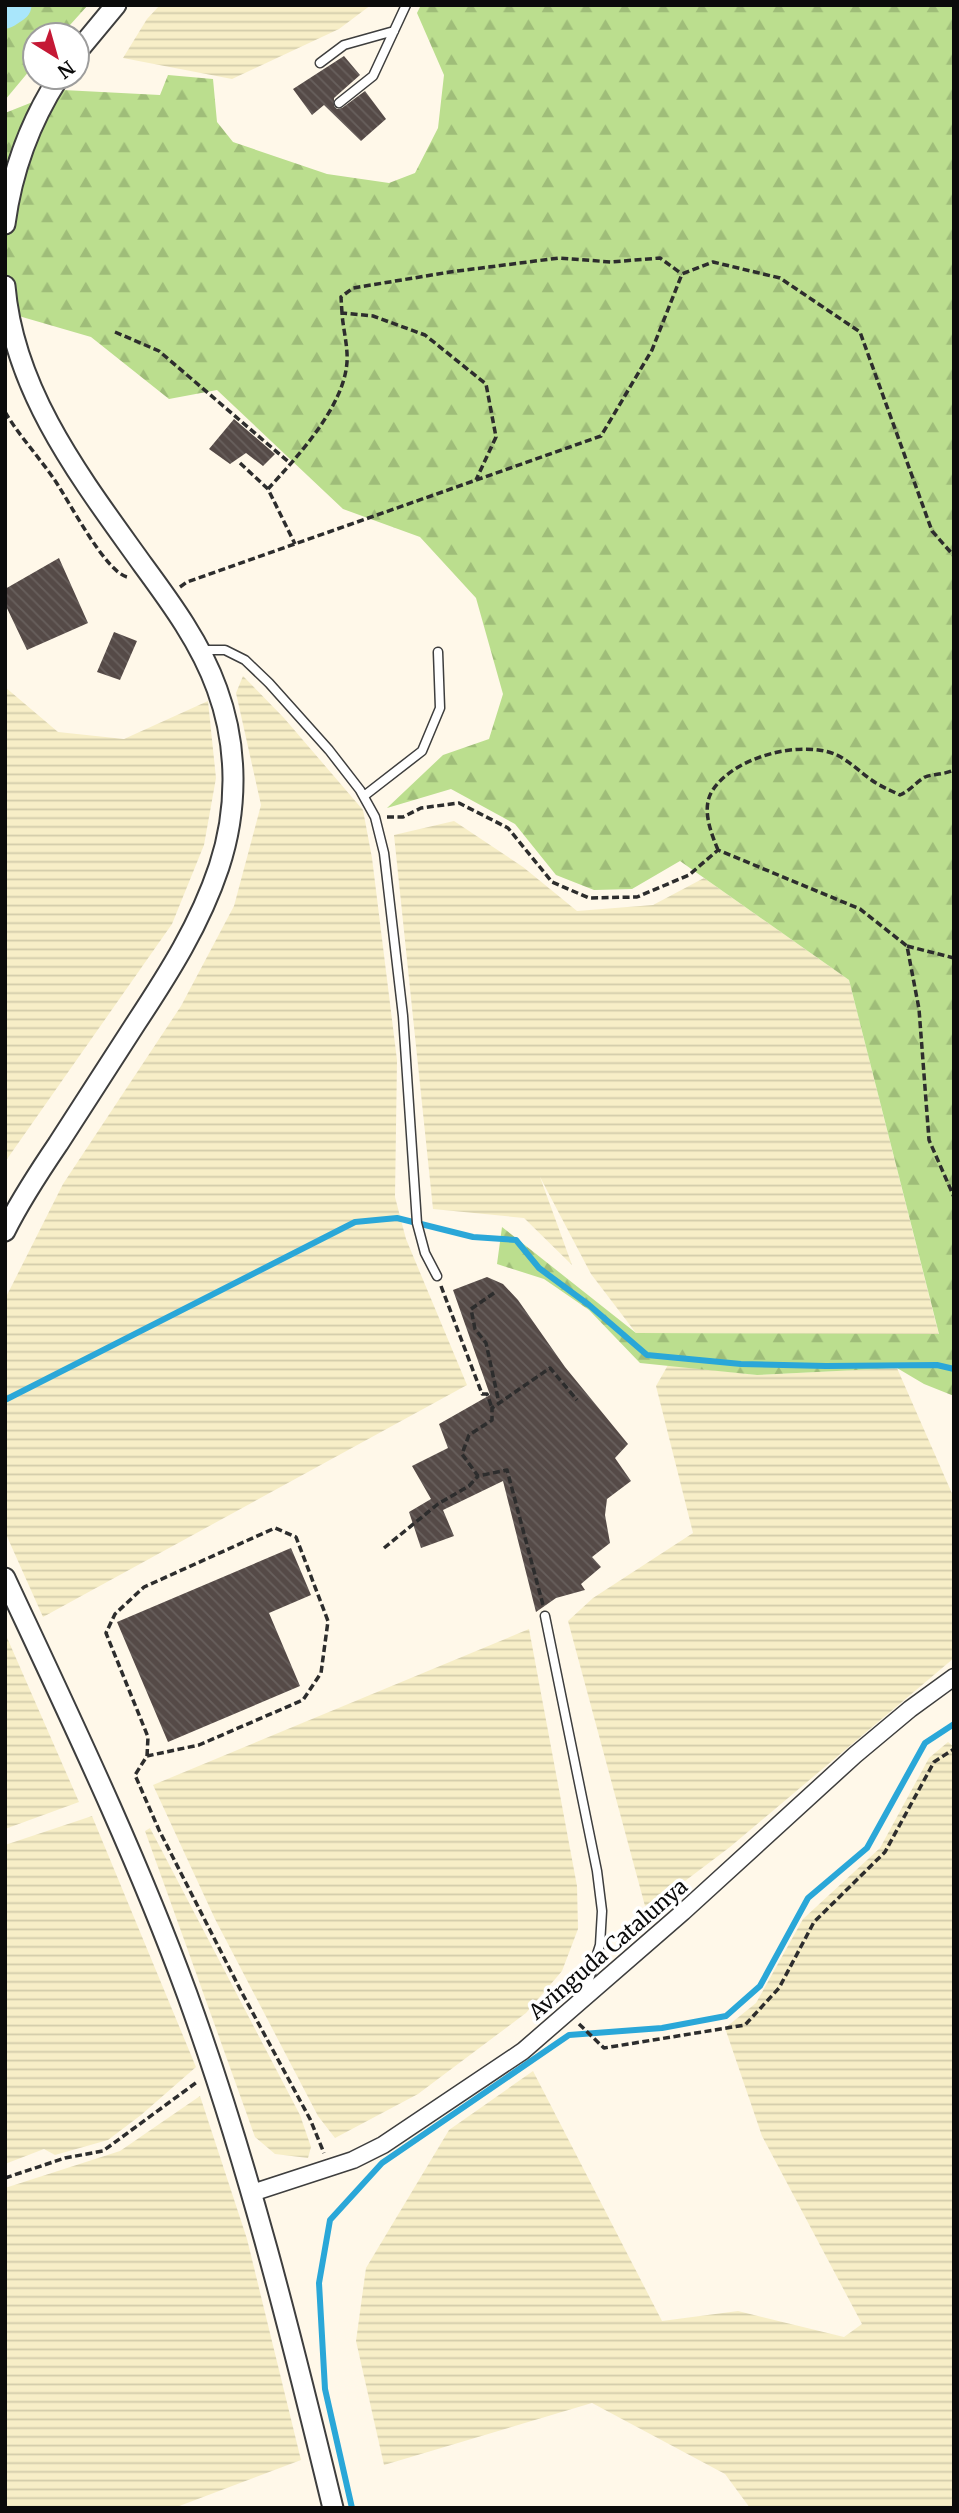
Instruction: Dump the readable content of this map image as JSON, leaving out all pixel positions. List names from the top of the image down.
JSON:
{
  "streets": {
    "street": ["Avinguda Catalunya"]
  },
  "north": "bottom right"
}
